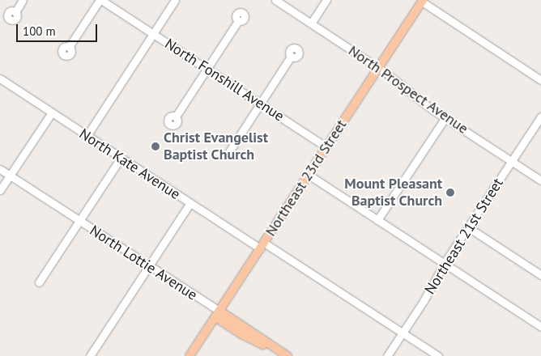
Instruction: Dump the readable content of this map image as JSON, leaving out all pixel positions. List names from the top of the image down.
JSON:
{
  "streets": {
    "main road": ["Northeast 23rd Street", "North Lottie Avenue"],
    "street": [
      "North Fonshill Avenue",
      "North Prospect Avenue",
      "North Kate Avenue",
      "Northeast 21st Street"
    ]
  },
  "crossings": [
    ["North Fonshill Avenue", "Northeast 23rd Street"],
    ["North Prospect Avenue", "Northeast 23rd Street"],
    ["North Prospect Avenue", "Northeast 21st Street"],
    ["North Kate Avenue", "Northeast 23rd Street"],
    ["North Kate Avenue", "Northeast 21st Street"],
    ["Northeast 23rd Street", "North Lottie Avenue"]
  ],
  "places": ["Christ Evangelist Baptist Church", "Mount Pleasant Baptist Church"],
  "scale_bar": "100 m"
}
